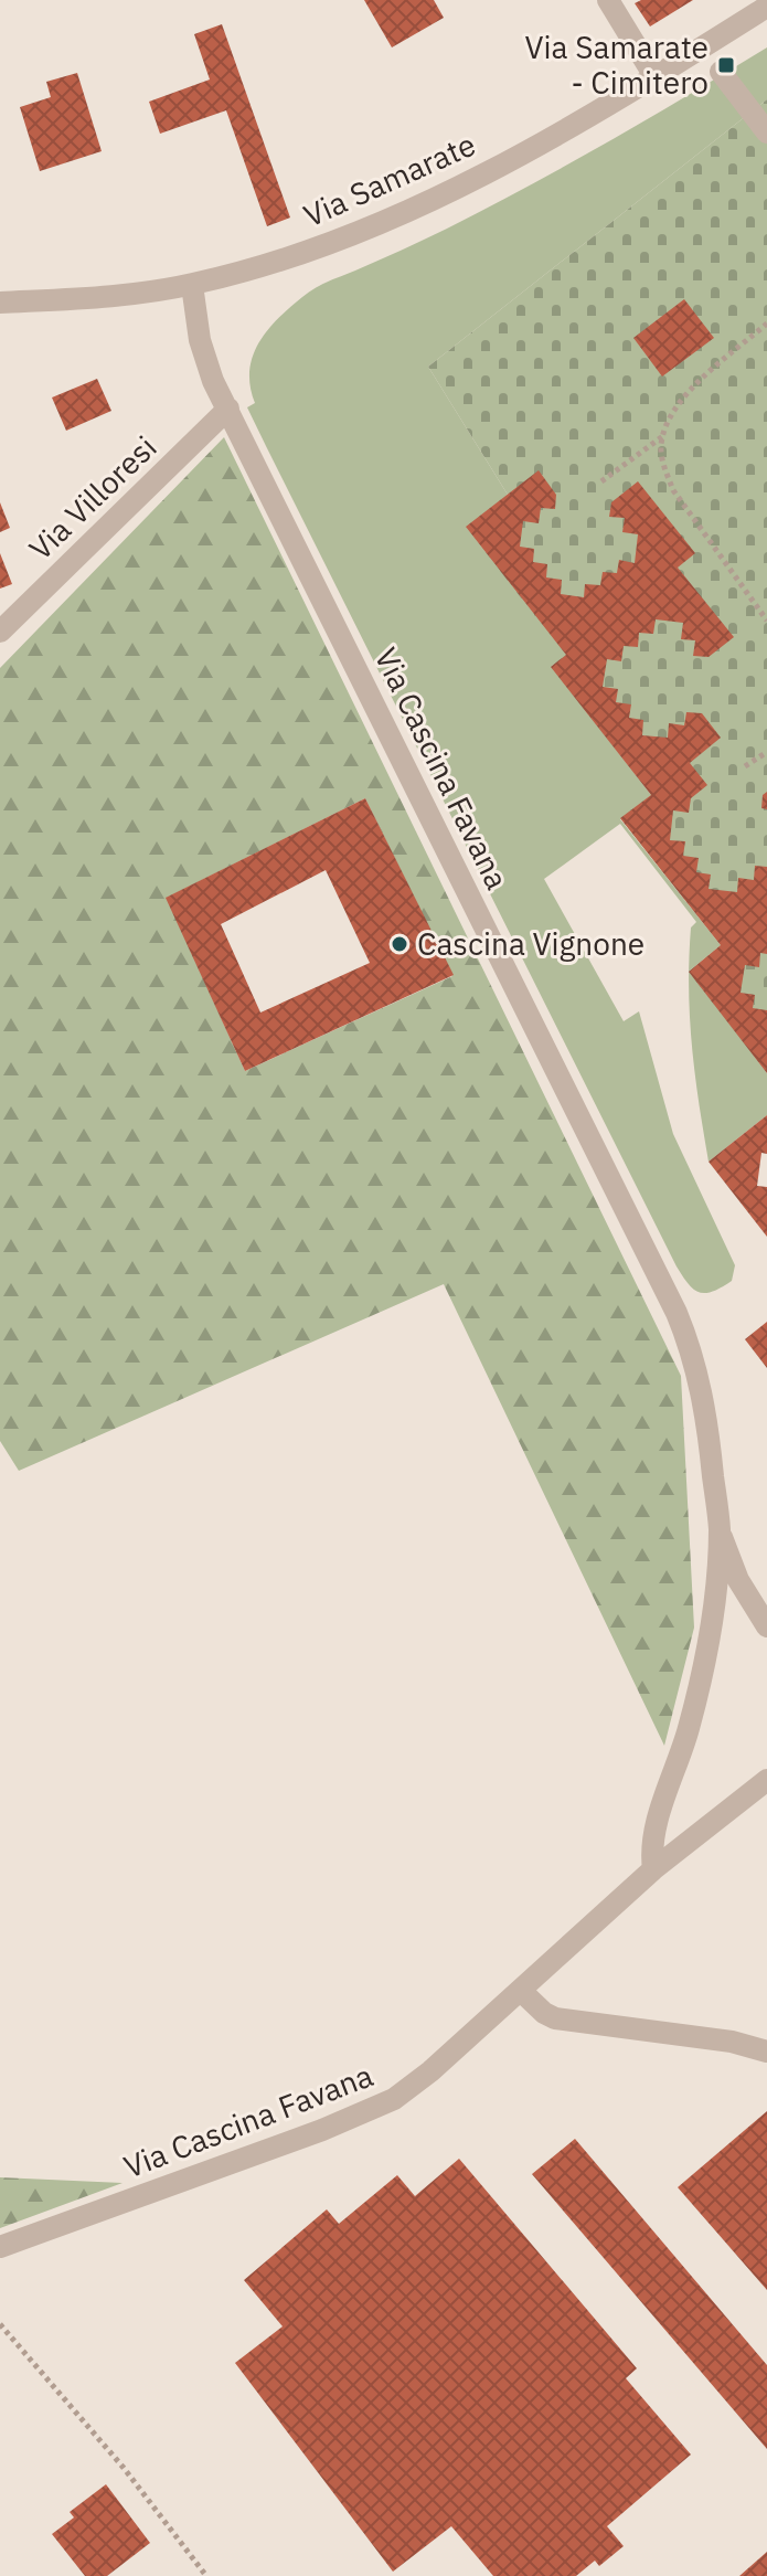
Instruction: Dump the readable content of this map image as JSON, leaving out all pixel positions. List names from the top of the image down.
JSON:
{
  "streets": {
    "street": ["Via Samarate", "Via Villoresi", "Via Cascina Favana"]
  },
  "crossings": [
    ["Via Samarate", "Via Cascina Favana"],
    ["Via Villoresi", "Via Cascina Favana"]
  ],
  "places": {
    "transit": ["Via Samarate - Cimitero"],
    "other": ["Cascina Vignone"]
  }
}
